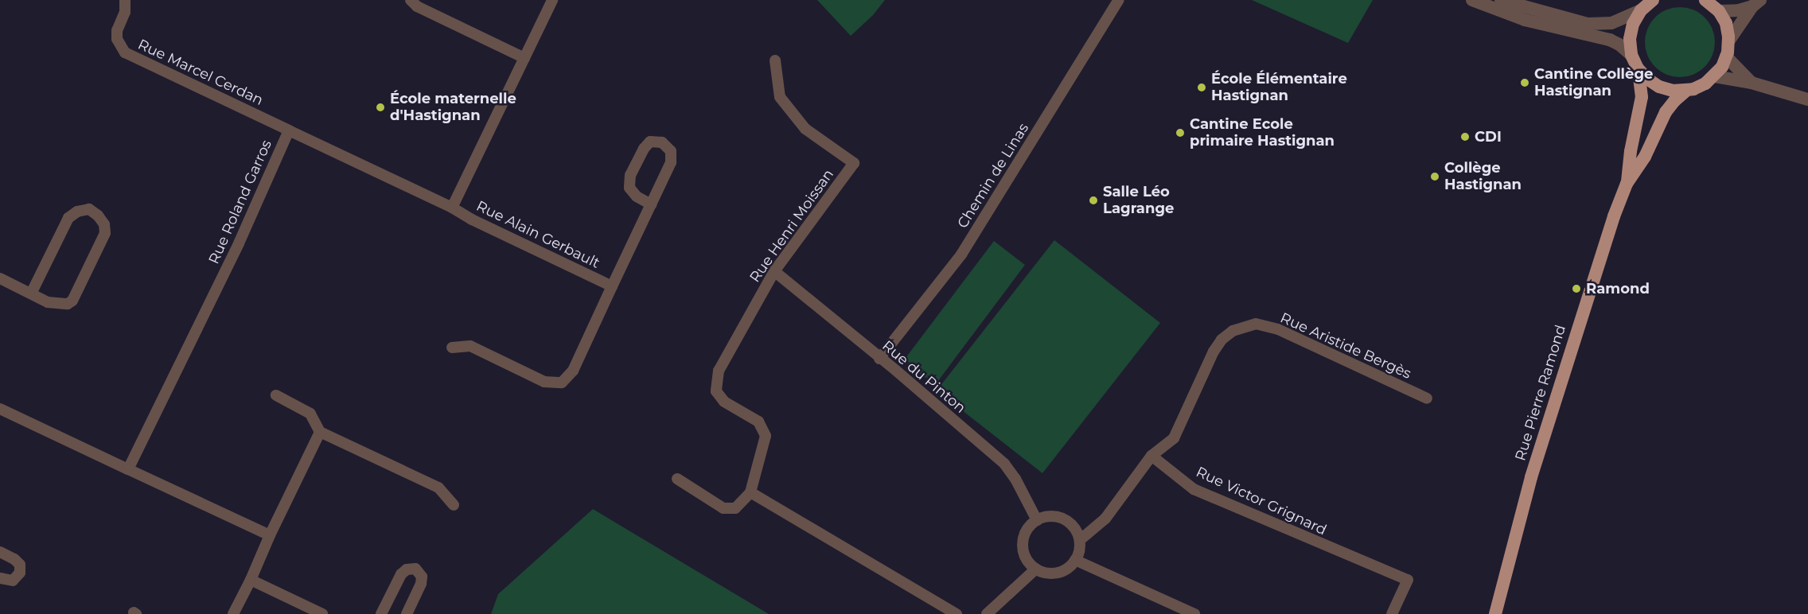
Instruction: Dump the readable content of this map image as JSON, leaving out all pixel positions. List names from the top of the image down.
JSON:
{
  "streets": {
    "main road": ["Rue Pierre Ramond"],
    "street": [
      "Rue Marcel Cerdan",
      "Chemin de Linas",
      "Rue Roland Garros",
      "Rue Henri Moissan",
      "Rue Alain Gerbault",
      "Rue Aristide Bergès",
      "Rue du Pinton",
      "Rue Victor Grignard"
    ]
  },
  "crossings": [
    ["Rue Marcel Cerdan", "Rue Roland Garros"],
    ["Chemin de Linas", "Rue du Pinton"],
    ["Rue Roland Garros", "Rue Alain Gerbault"],
    ["Rue Henri Moissan", "Rue du Pinton"],
    ["Rue Aristide Bergès", "Rue Victor Grignard"]
  ],
  "places": [
    "Cantine Collège Hastignan",
    "École Élémentaire Hastignan",
    "École maternelle d'Hastignan",
    "Cantine Ecole primaire Hastignan",
    "CDI",
    "Collège Hastignan",
    "Salle Léo Lagrange",
    "Ramond"
  ]
}
